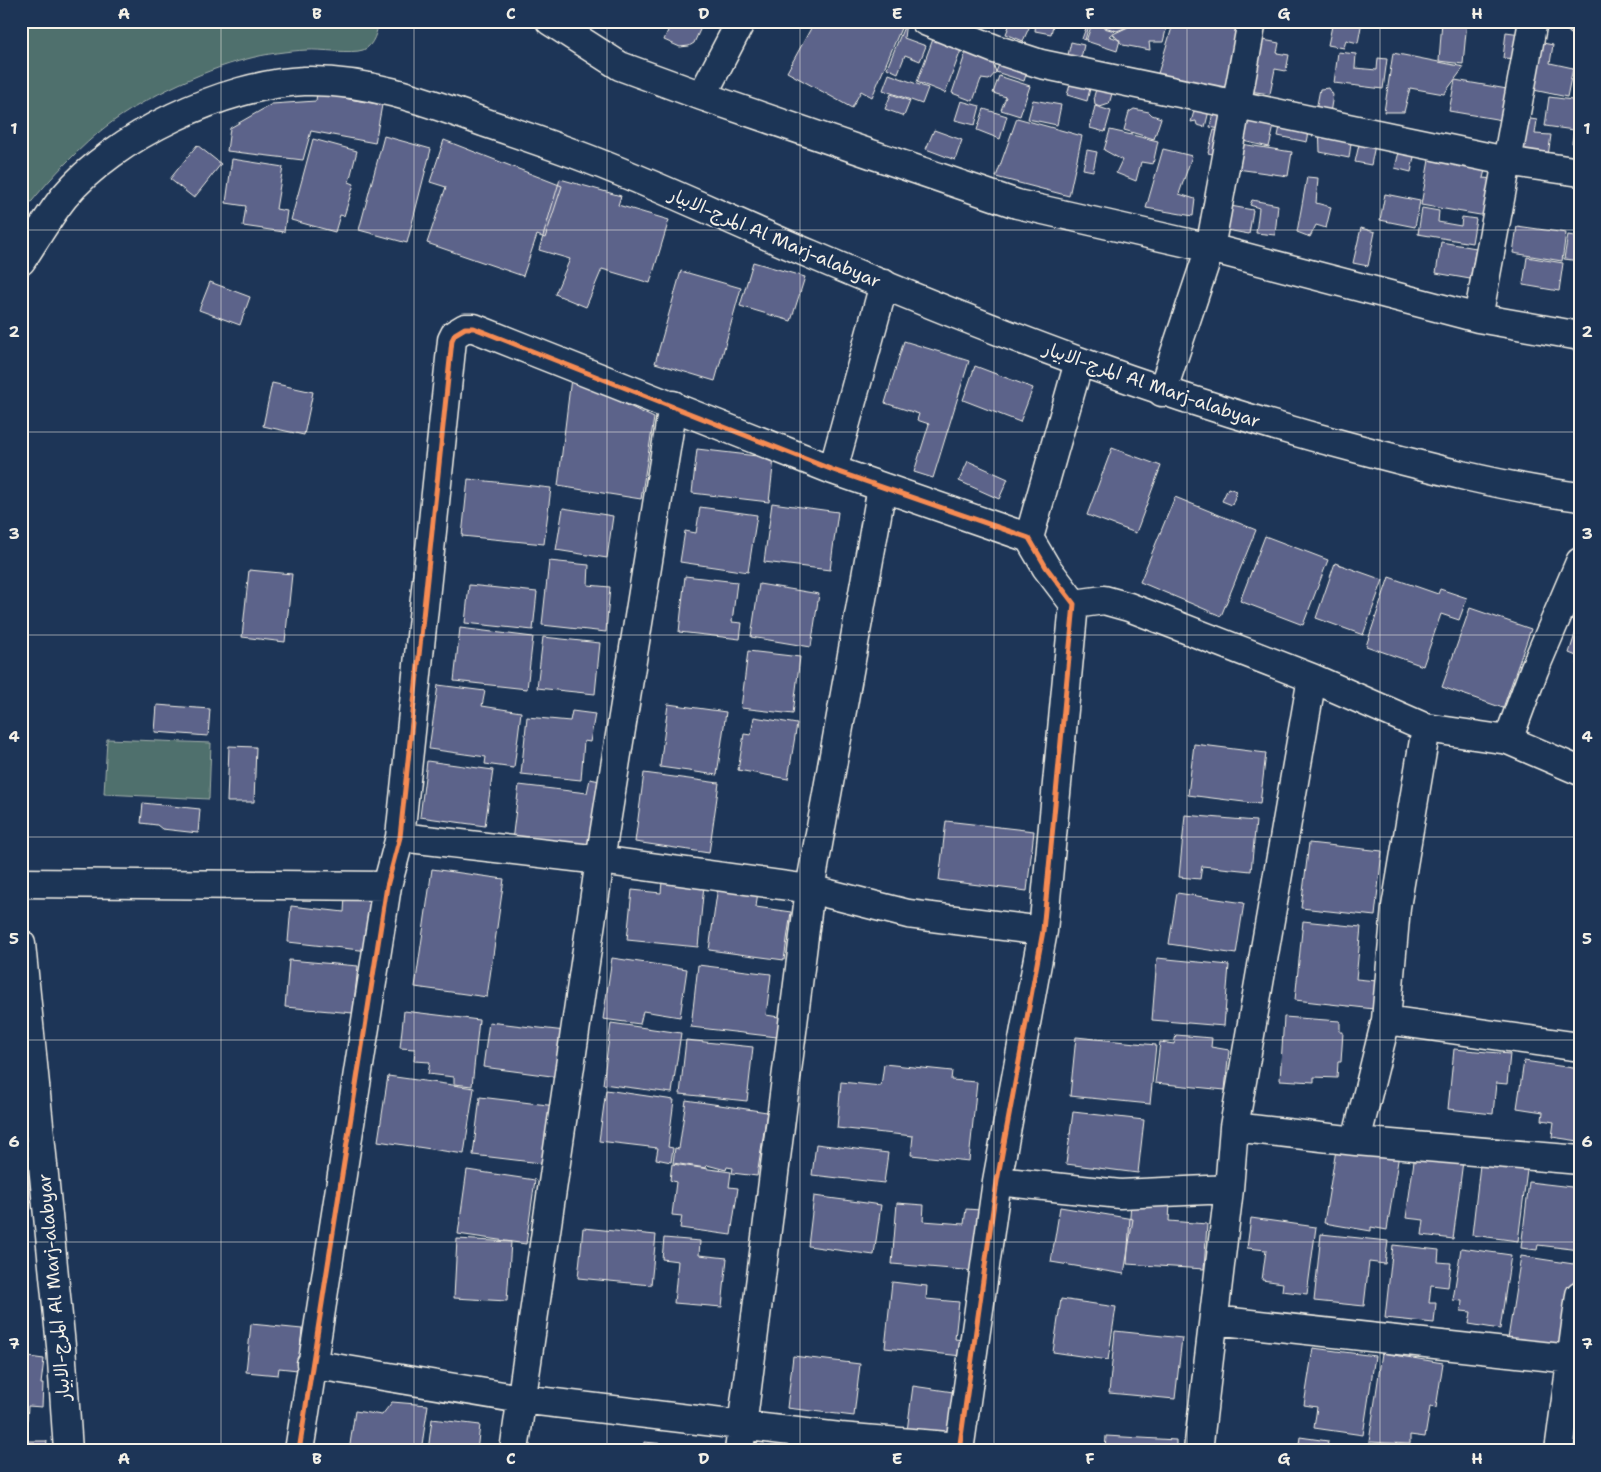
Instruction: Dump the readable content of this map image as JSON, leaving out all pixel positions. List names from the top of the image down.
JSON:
{
  "streets": {
    "street": ["المرج-الابيار Al Marj-alabyar"]
  },
  "grid": {
    "columns": [
      "A",
      "B",
      "C",
      "D",
      "E",
      "F",
      "G",
      "H"
    ],
    "rows": [
      "1",
      "2",
      "3",
      "4",
      "5",
      "6",
      "7"
    ]
  }
}
